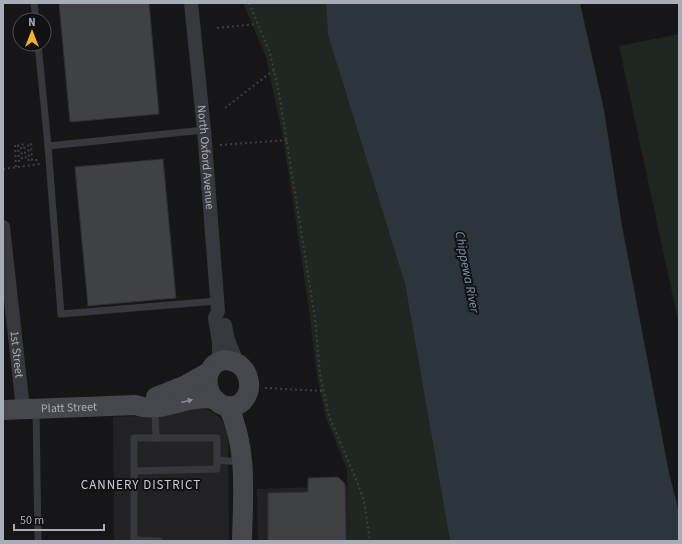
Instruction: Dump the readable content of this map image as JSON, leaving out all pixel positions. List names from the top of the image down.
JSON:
{
  "streets": {
    "street": ["North Oxford Avenue", "1st Street", "Platt Street"]
  },
  "crossings": [
    ["North Oxford Avenue", "Platt Street"],
    ["1st Street", "Platt Street"]
  ],
  "districts": ["CANNERY DISTRICT"],
  "water": ["Chippewa River"],
  "scale_bar": "50 m",
  "north": "top"
}
